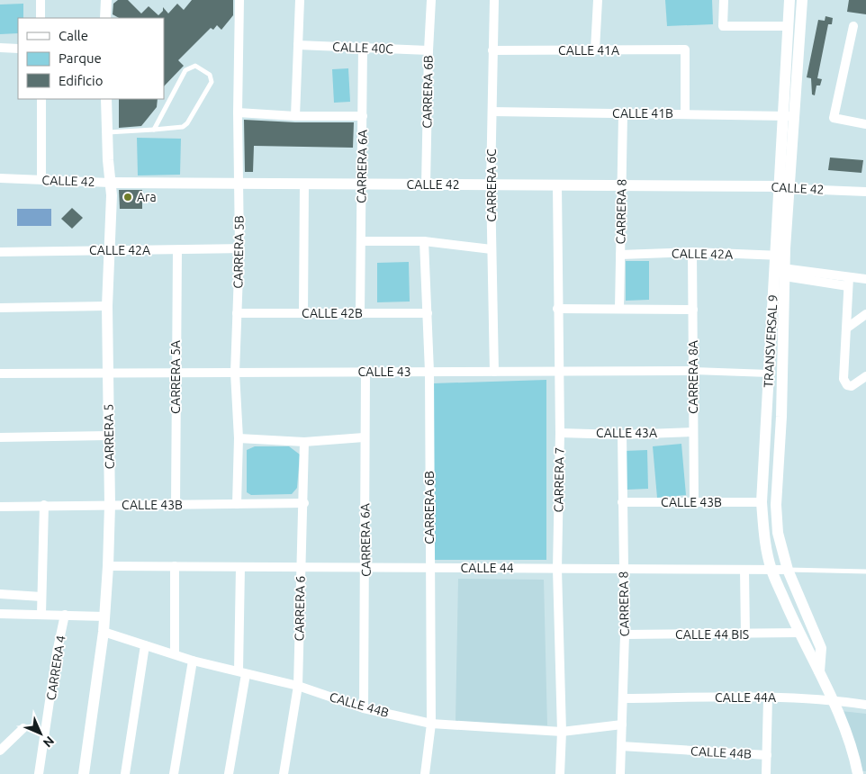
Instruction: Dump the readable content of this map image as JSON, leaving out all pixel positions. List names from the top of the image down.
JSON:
{
  "streets": {
    "street": [
      "CALLE 40C",
      "CALLE 41A",
      "CARRERA 6B",
      "CALLE 41B",
      "CARRERA 6A",
      "CALLE 42",
      "CARRERA 6C",
      "CARRERA 8",
      "CALLE 42A",
      "CARRERA 5B",
      "CALLE 42B",
      "TRANSVERSAL 9",
      "CALLE 43",
      "CARRERA 5A",
      "CARRERA 8A",
      "CALLE 43A",
      "CARRERA 5",
      "CARRERA 7",
      "CALLE 43B",
      "CALLE 44",
      "CARRERA 6",
      "CALLE 44 BIS",
      "CARRERA 4",
      "CALLE 44A",
      "CALLE 44B"
    ]
  },
  "crossings": [
    ["CALLE 40C", "CARRERA 6B"],
    ["CALLE 40C", "CARRERA 6A"],
    ["CALLE 41A", "CALLE 41B"],
    ["CALLE 41A", "CARRERA 6C"],
    ["CARRERA 6B", "CALLE 42"],
    ["CARRERA 6B", "CALLE 42B"],
    ["CARRERA 6B", "CALLE 43"],
    ["CARRERA 6B", "CALLE 44"],
    ["CARRERA 6B", "CALLE 44B"],
    ["CALLE 41B", "CARRERA 6C"],
    ["CALLE 41B", "CARRERA 8"],
    ["CALLE 41B", "TRANSVERSAL 9"],
    ["CARRERA 6A", "CALLE 42"],
    ["CARRERA 6A", "CALLE 42B"],
    ["CARRERA 6A", "CALLE 43"],
    ["CARRERA 6A", "CALLE 44"],
    ["CARRERA 6A", "CALLE 44B"],
    ["CALLE 42", "CARRERA 6C"],
    ["CALLE 42", "CARRERA 8"],
    ["CALLE 42", "CARRERA 5B"],
    ["CALLE 42", "TRANSVERSAL 9"],
    ["CALLE 42", "CARRERA 5"],
    ["CALLE 42", "CARRERA 7"],
    ["CARRERA 6C", "CALLE 43"],
    ["CARRERA 8", "CALLE 42A"],
    ["CARRERA 8", "CALLE 43A"],
    ["CARRERA 8", "CALLE 43B"],
    ["CARRERA 8", "CALLE 44"],
    ["CARRERA 8", "CALLE 44 BIS"],
    ["CARRERA 8", "CALLE 44A"],
    ["CARRERA 8", "CALLE 44B"],
    ["CALLE 42A", "CARRERA 5B"],
    ["CALLE 42A", "TRANSVERSAL 9"],
    ["CALLE 42A", "CARRERA 5A"],
    ["CALLE 42A", "CARRERA 8A"],
    ["CALLE 42A", "CARRERA 5"],
    ["CARRERA 5B", "CALLE 42B"],
    ["CARRERA 5B", "CALLE 43"],
    ["CARRERA 5B", "CALLE 43B"],
    ["TRANSVERSAL 9", "CALLE 43"],
    ["TRANSVERSAL 9", "CALLE 43B"],
    ["TRANSVERSAL 9", "CALLE 44"],
    ["TRANSVERSAL 9", "CALLE 44 BIS"],
    ["TRANSVERSAL 9", "CALLE 44A"],
    ["CALLE 43", "CARRERA 5A"],
    ["CALLE 43", "CARRERA 8A"],
    ["CALLE 43", "CARRERA 5"],
    ["CALLE 43", "CARRERA 7"],
    ["CARRERA 5A", "CALLE 43B"],
    ["CARRERA 8A", "CALLE 43A"],
    ["CARRERA 8A", "CALLE 43B"],
    ["CALLE 43A", "CARRERA 7"],
    ["CARRERA 5", "CALLE 43B"],
    ["CARRERA 5", "CALLE 44"],
    ["CARRERA 5", "CALLE 44B"],
    ["CARRERA 7", "CALLE 44"],
    ["CARRERA 7", "CALLE 44B"],
    ["CALLE 43B", "CARRERA 6"],
    ["CALLE 44", "CARRERA 6"],
    ["CARRERA 6", "CALLE 44B"]
  ],
  "places": ["Ara"],
  "legend": ["Calle", "Parque", "Edificio"],
  "north": "bottom right"
}
